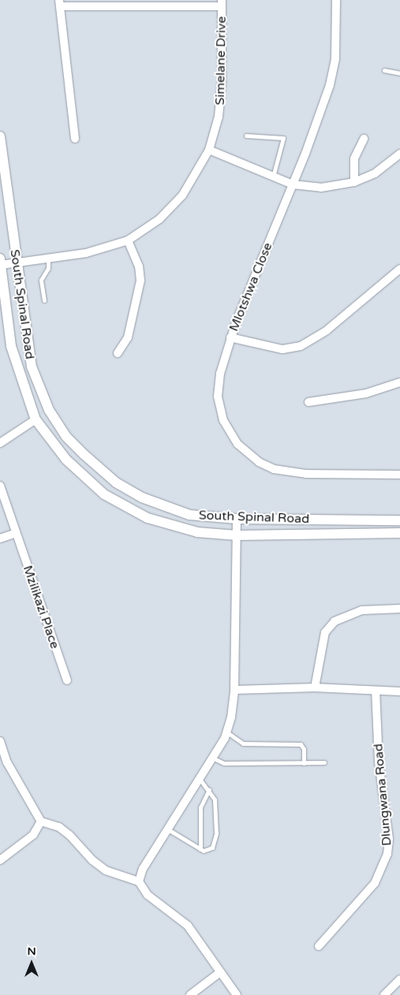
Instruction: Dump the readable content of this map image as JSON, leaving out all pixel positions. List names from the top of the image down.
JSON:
{
  "streets": {
    "street": [
      "Simelane Drive",
      "Mlotshwa Close",
      "South Spinal Road",
      "Mzilikazi Place",
      "Dlungwana Road"
    ]
  },
  "crossings": [
    ["Simelane Drive", "South Spinal Road"]
  ],
  "north": "top"
}
